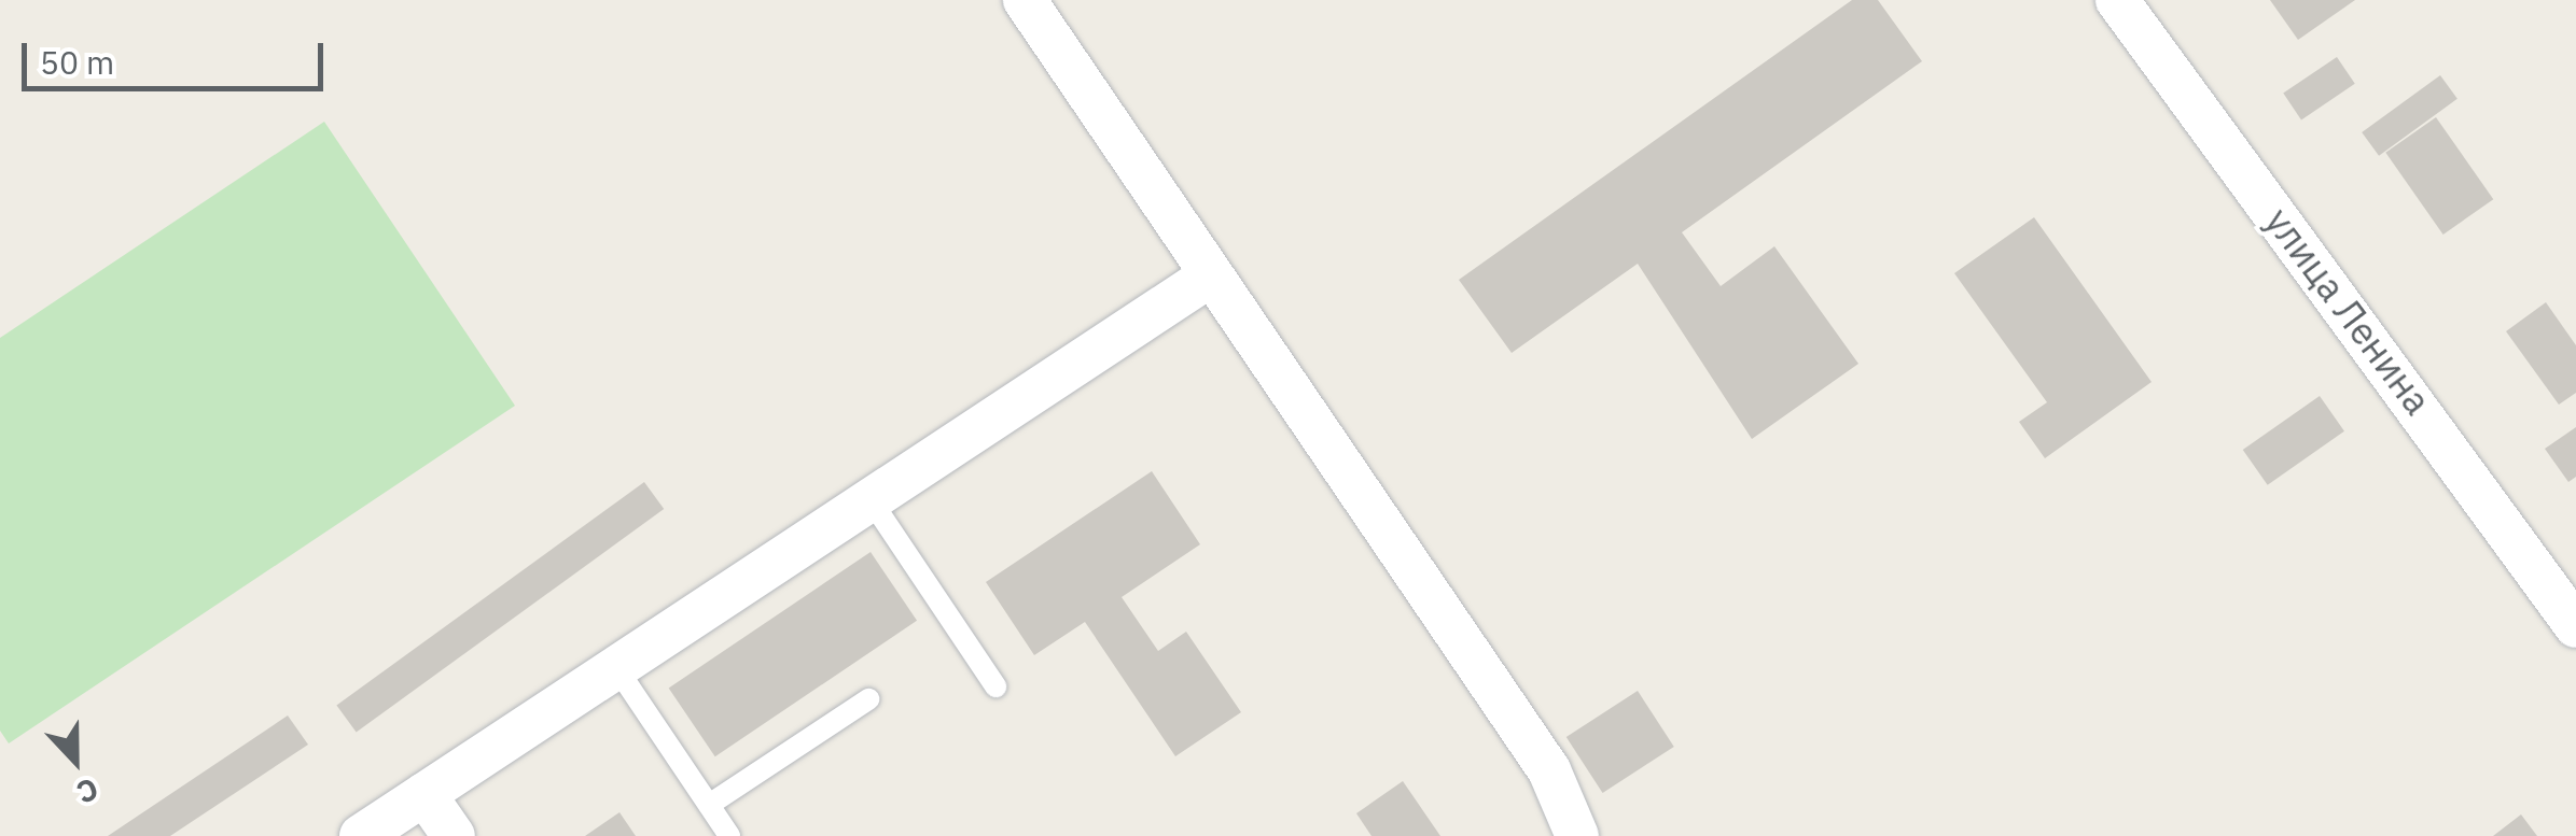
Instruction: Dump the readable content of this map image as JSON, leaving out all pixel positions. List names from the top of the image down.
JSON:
{
  "streets": {
    "street": ["улица Ленина"]
  },
  "scale_bar": "50 m",
  "north": "bottom"
}
